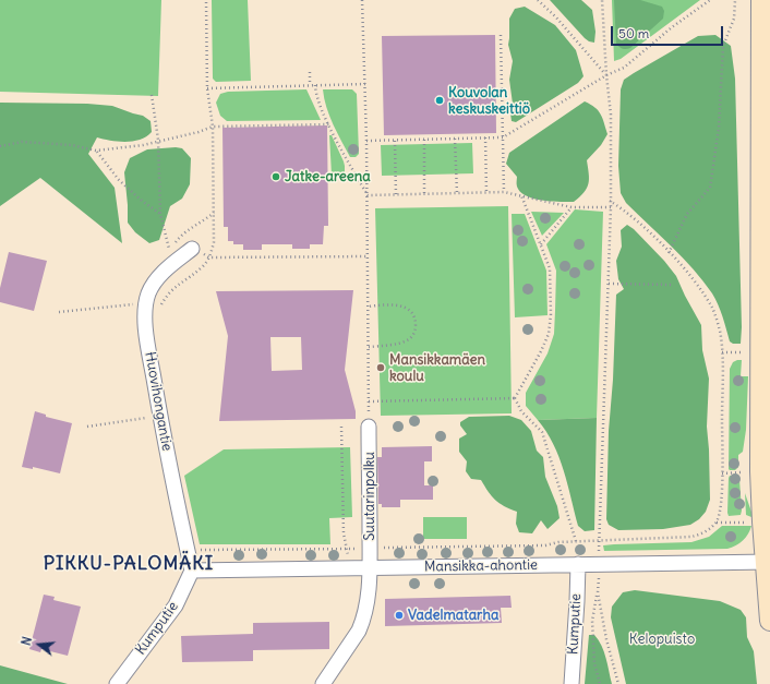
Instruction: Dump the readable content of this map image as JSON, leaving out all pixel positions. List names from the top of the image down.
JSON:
{
  "streets": {
    "street": [
      "Huovihongantie",
      "Suutarinpolku",
      "Mansikka-ahontie",
      "Kumputie"
    ]
  },
  "crossings": [
    ["Huovihongantie", "Mansikka-ahontie"],
    ["Huovihongantie", "Kumputie"],
    ["Suutarinpolku", "Mansikka-ahontie"],
    ["Mansikka-ahontie", "Kumputie"]
  ],
  "districts": ["PIKKU-PALOMÄKI"],
  "parks": ["Kelopuisto"],
  "places": [
    "Kouvolan keskuskeittiö",
    "Jatke-areena",
    "Mansikkamäen koulu",
    "Vadelmatarha"
  ],
  "scale_bar": "50 m",
  "north": "left"
}
